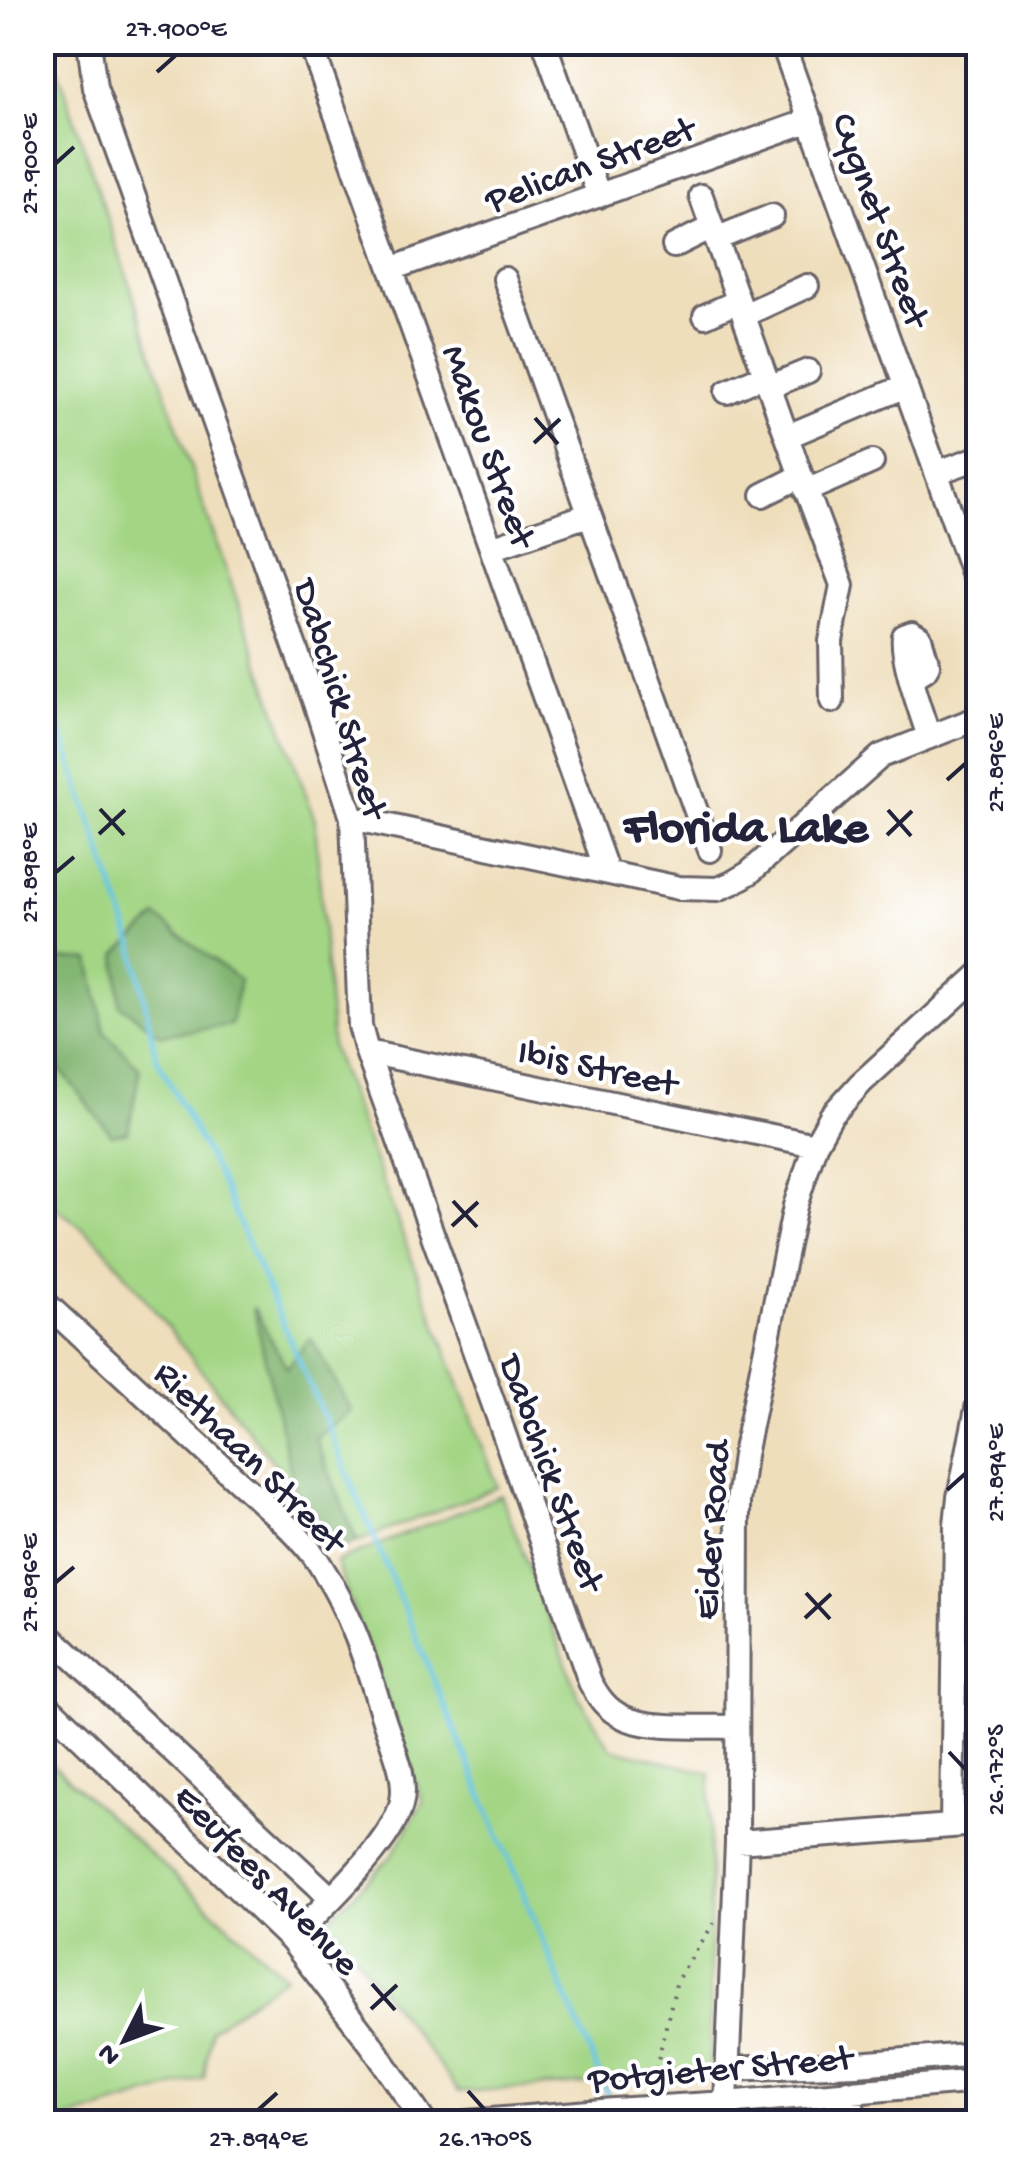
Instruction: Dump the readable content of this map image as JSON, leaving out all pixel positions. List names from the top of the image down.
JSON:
{
  "streets": {
    "street": [
      "Pelican Street",
      "Cygnet Street",
      "Makou Street",
      "Dabchick Street",
      "Ibis Street",
      "Riethaan Street",
      "Eider Road",
      "Eeufees Avenue",
      "Potgieter Street"
    ]
  },
  "crossings": [
    ["Pelican Street", "Cygnet Street"],
    ["Pelican Street", "Makou Street"],
    ["Dabchick Street", "Ibis Street"],
    ["Dabchick Street", "Eider Road"],
    ["Ibis Street", "Eider Road"],
    ["Riethaan Street", "Eeufees Avenue"],
    ["Eider Road", "Potgieter Street"]
  ],
  "districts": ["Florida Lake"],
  "north": "bottom left",
  "coordinates": [
    "27.900°E",
    "27.896°E",
    "27.898°E",
    "27.894°E",
    "26.172°S",
    "26.170°S"
  ]
}
